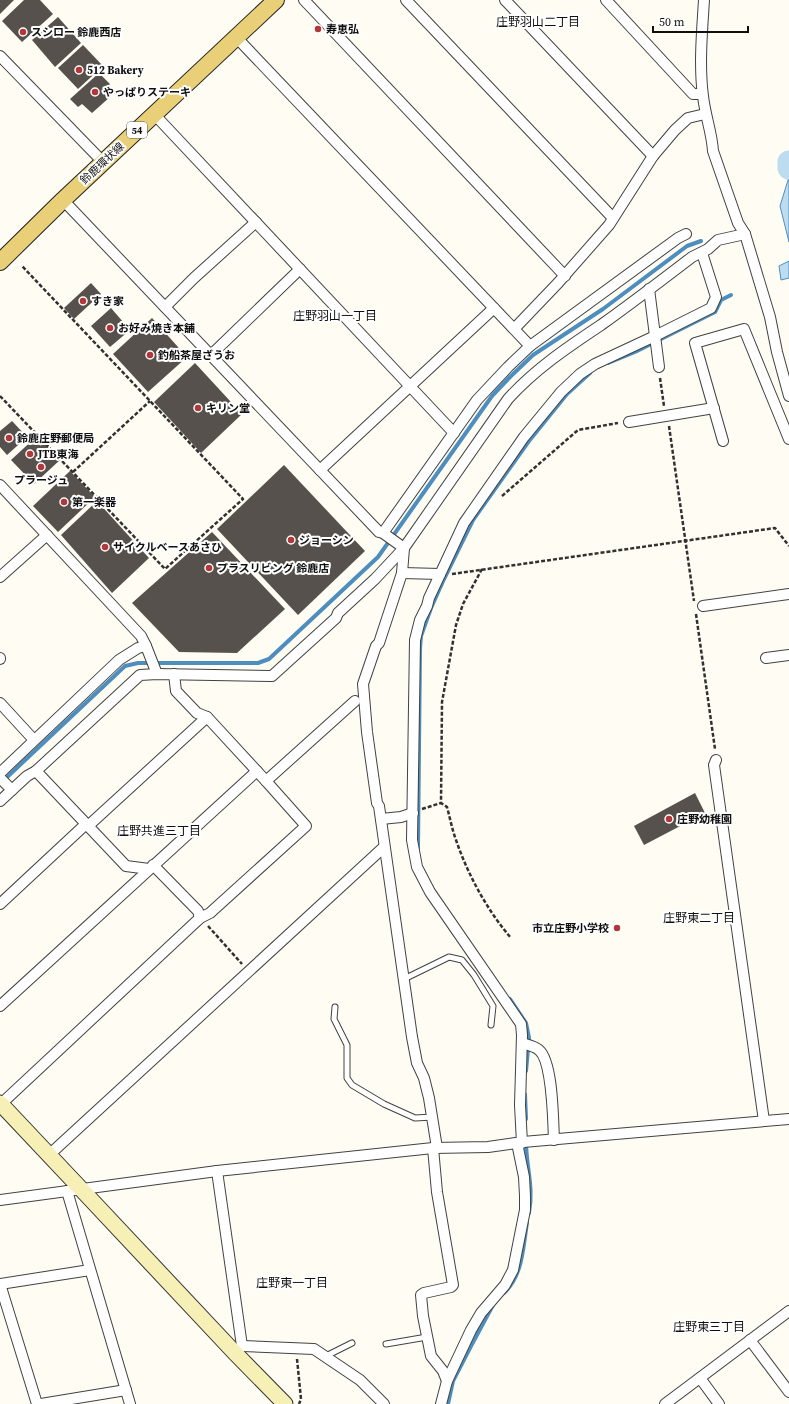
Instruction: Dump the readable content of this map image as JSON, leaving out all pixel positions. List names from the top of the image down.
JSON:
{
  "streets": {
    "main road": ["54", "鈴鹿環状線"]
  },
  "districts": [
    "庄野羽山二丁目",
    "庄野羽山一丁目",
    "庄野共進三丁目",
    "庄野東二丁目",
    "庄野東一丁目",
    "庄野東三丁目"
  ],
  "places": [
    "寿恵弘",
    "スシロー 鈴鹿西店",
    "512 Bakery",
    "やっぱりステーキ",
    "すき家",
    "お好み焼き本舗",
    "釣船茶屋ざうお",
    "キリン堂",
    "鈴鹿庄野郵便局",
    "JTB東海",
    "プラージュ",
    "第一楽器",
    "ジョーシン",
    "サイクルベースあさひ",
    "プラスリビング 鈴鹿店",
    "庄野幼稚園",
    "市立庄野小学校"
  ],
  "scale_bar": "50 m"
}
